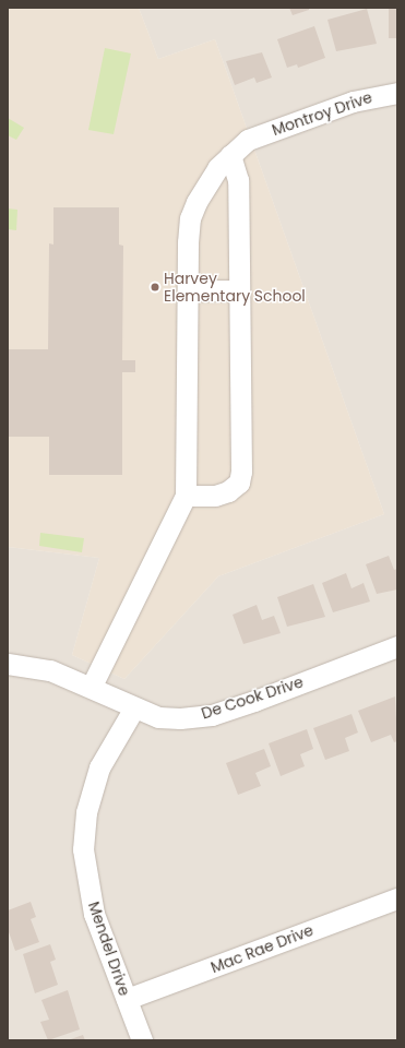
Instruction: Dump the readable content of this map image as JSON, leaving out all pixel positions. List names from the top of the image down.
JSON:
{
  "streets": {
    "street": [
      "Montroy Drive",
      "De Cook Drive",
      "Mendel Drive",
      "Mac Rae Drive"
    ]
  },
  "crossings": [
    ["De Cook Drive", "Mendel Drive"],
    ["Mendel Drive", "Mac Rae Drive"]
  ],
  "places": ["Harvey Elementary School"]
}
